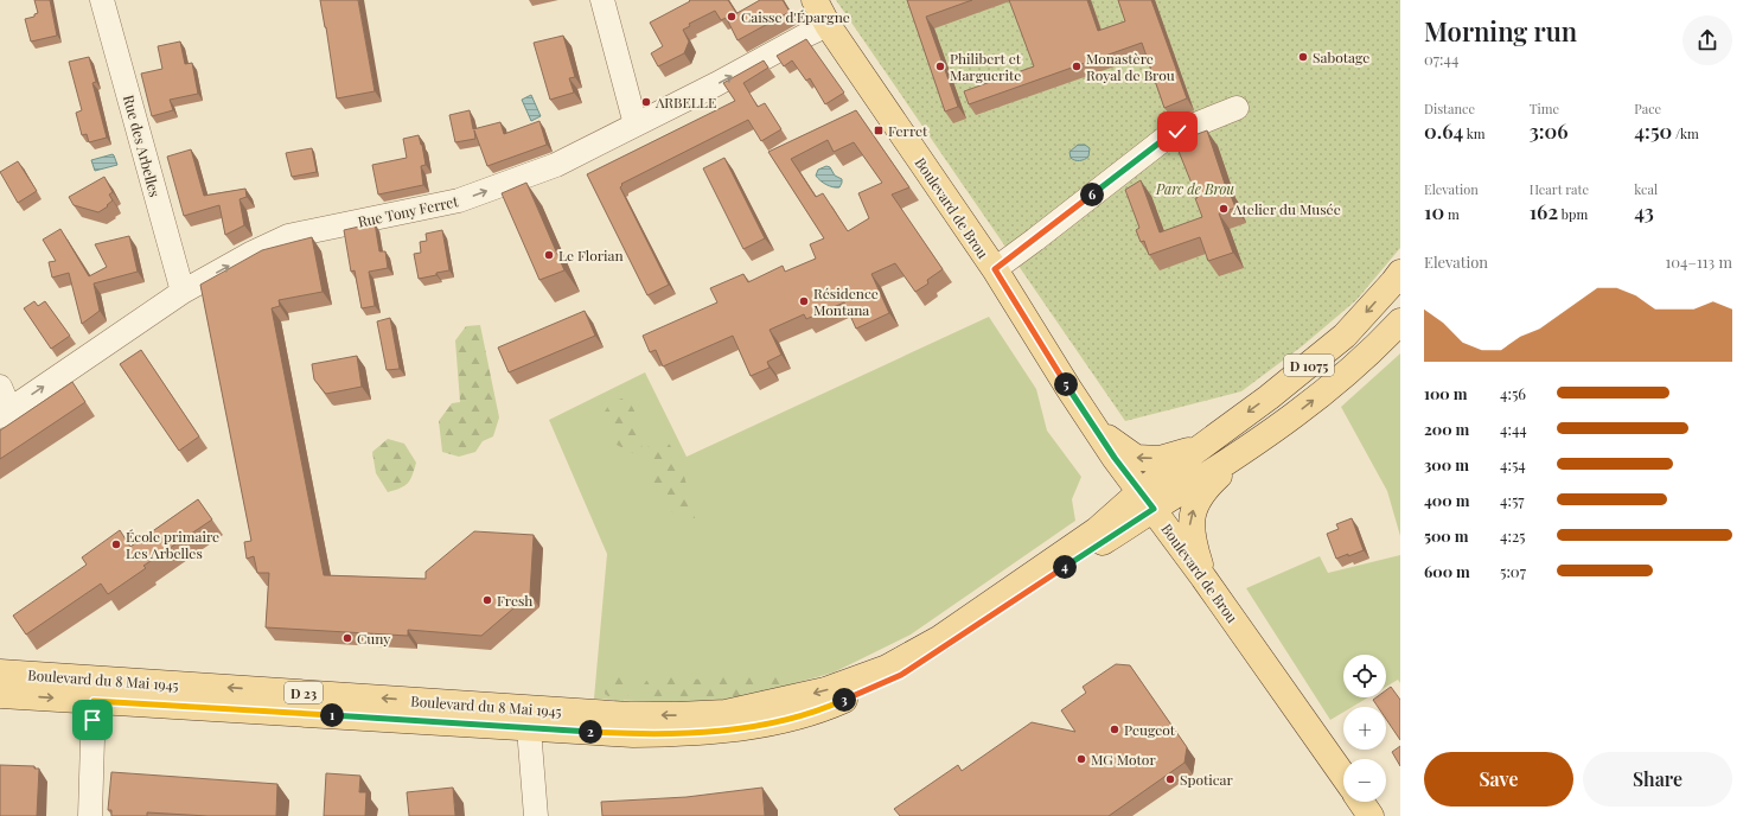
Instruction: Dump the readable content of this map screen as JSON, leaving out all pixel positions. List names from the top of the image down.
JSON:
{
  "streets": {
    "main road": [
      "Boulevard de Brou",
      "D 1075",
      "Boulevard du 8 Mai 1945",
      "D 23"
    ],
    "street": ["Rue des Arbelles", "Rue Tony Ferret"]
  },
  "crossings": [
    ["Rue des Arbelles", "Rue Tony Ferret"],
    ["Boulevard de Brou", "Rue Tony Ferret"],
    ["Boulevard de Brou", "D 1075"],
    ["Boulevard de Brou", "Boulevard du 8 Mai 1945"],
    ["D 1075", "Boulevard du 8 Mai 1945"]
  ],
  "one_way": ["Rue Tony Ferret"],
  "parks": ["Parc de Brou"],
  "places": {
    "other": [
      "Caisse d'Épargne",
      "Sabotage",
      "Philibert et Marguerite",
      "Monastère Royal de Brou",
      "ARBELLE",
      "Atelier du Musée",
      "Le Florian",
      "Résidence Montana",
      "École primaire Les Arbelles",
      "Fresh",
      "Cuny",
      "Peugeot",
      "MG Motor",
      "Spoticar"
    ],
    "transit": ["Ferret"]
  },
  "page": {
    "heading": ["Morning run", "07:44"],
    "stats": [
      ["Distance", "0.64 km"],
      ["Time", "3:06"],
      ["Pace", "4:50 /km"],
      ["Elevation", "10 m"],
      ["Heart rate", "162 bpm"],
      ["kcal", "43"]
    ],
    "pins": [
      "6",
      "5",
      "4",
      "3",
      "1",
      "2"
    ],
    "chart": ["Elevation", "104–113 m"],
    "list": [
      {
        "name": "100 m",
        "note": "4:56"
      },
      {
        "name": "200 m",
        "note": "4:44"
      },
      {
        "name": "300 m",
        "note": "4:54"
      },
      {
        "name": "400 m",
        "note": "4:57"
      },
      {
        "name": "500 m",
        "note": "4:25"
      },
      {
        "name": "600 m",
        "note": "5:07"
      }
    ],
    "map_buttons": ["+", "−"],
    "buttons": ["Save", "Share"]
  }
}
